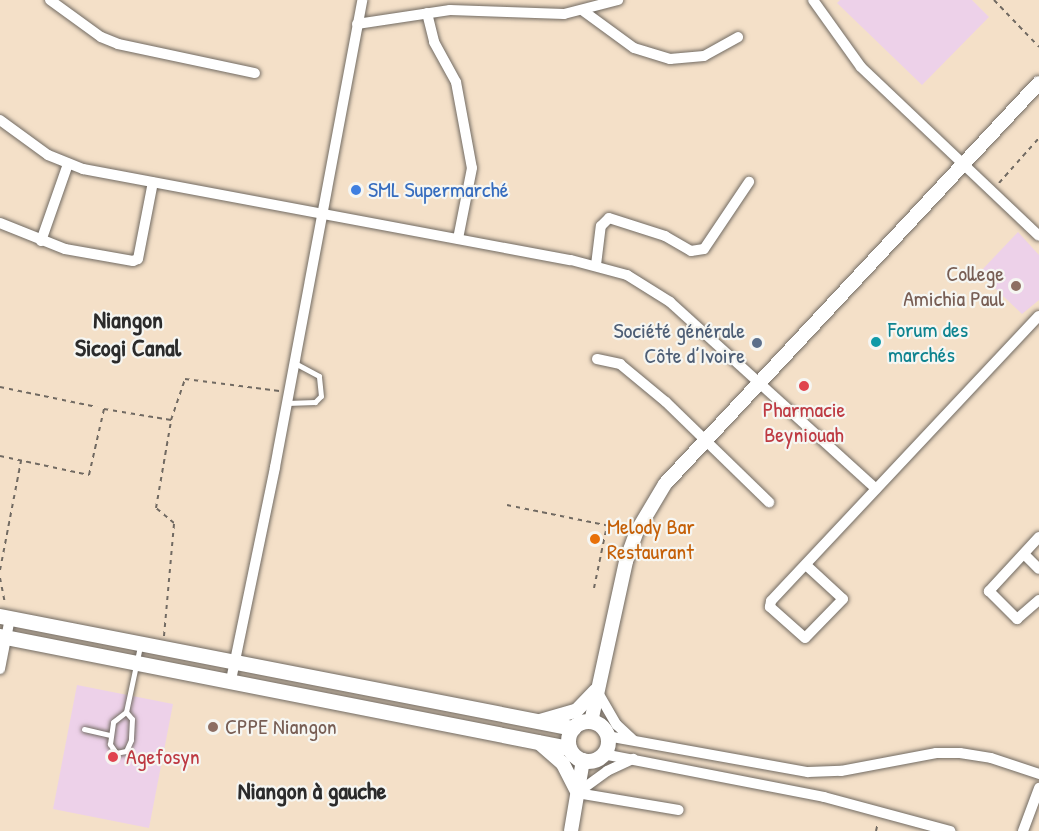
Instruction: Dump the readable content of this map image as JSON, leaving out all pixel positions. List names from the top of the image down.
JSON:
{
  "districts": ["Niangon Sicogi Canal", "Niangon à gauche"],
  "places": [
    "SML Supermarché",
    "College Amichia Paul",
    "Forum des marchés",
    "Société générale Côte d’Ivoire",
    "Pharmacie Beyniouah",
    "Melody Bar Restaurant",
    "CPPE Niangon",
    "Agefosyn"
  ]
}
